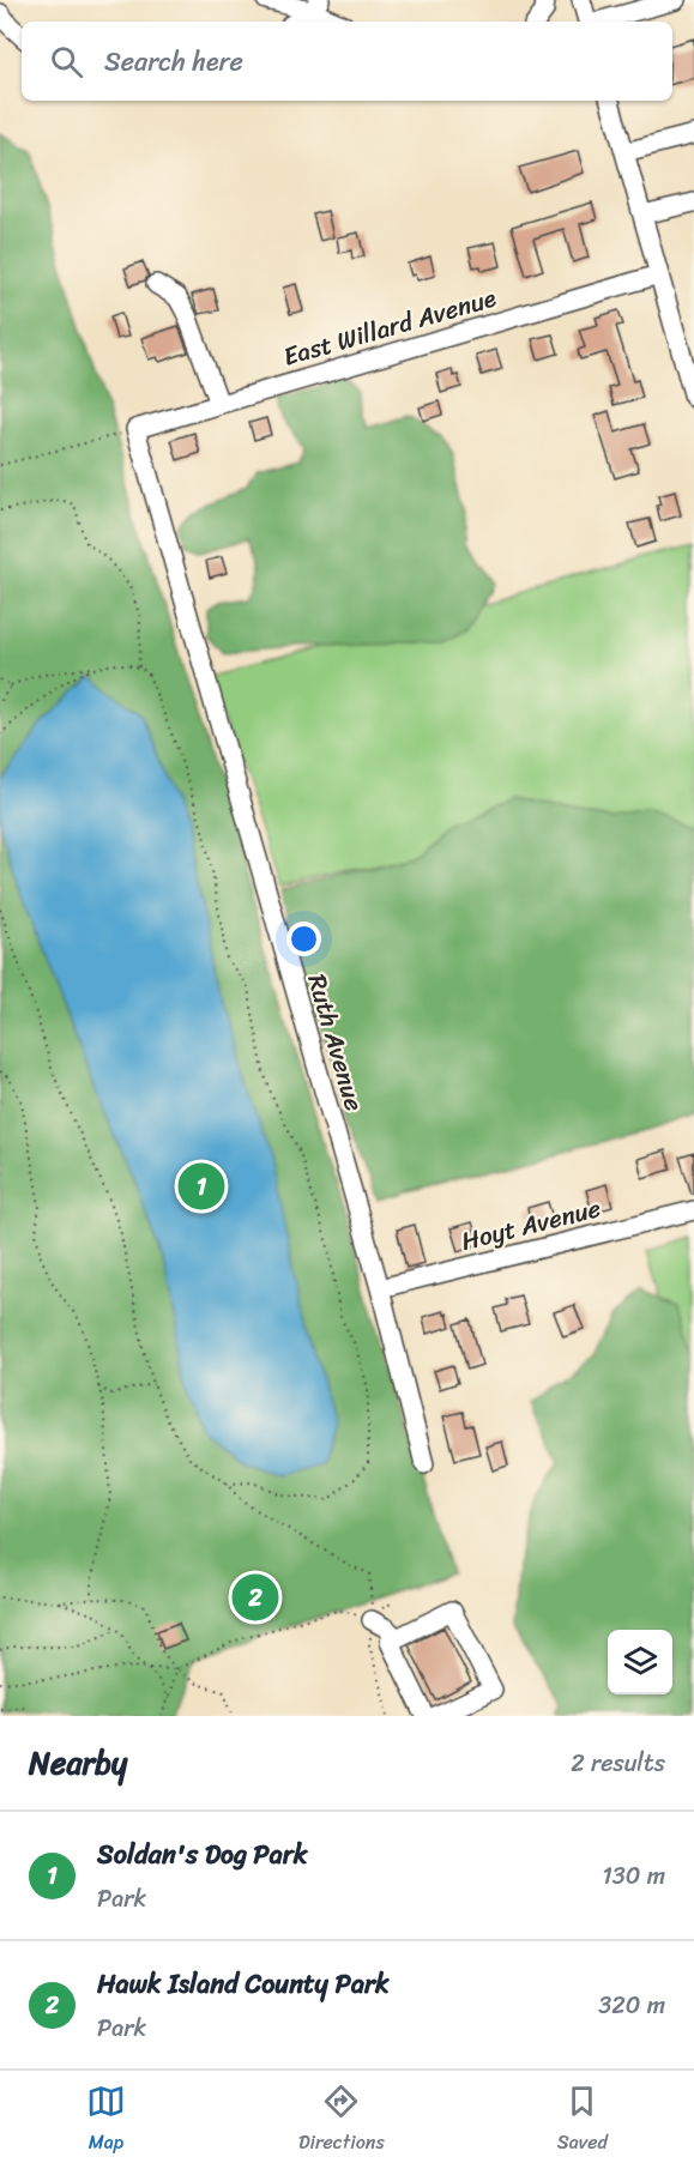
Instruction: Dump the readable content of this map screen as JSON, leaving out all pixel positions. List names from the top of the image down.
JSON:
{
  "streets": {
    "street": ["East Willard Avenue", "Ruth Avenue", "Hoyt Avenue"]
  },
  "crossings": [
    ["East Willard Avenue", "Ruth Avenue"],
    ["Ruth Avenue", "Hoyt Avenue"]
  ],
  "page": {
    "search": "Search here",
    "pins": ["1", "2"],
    "heading": ["Nearby", "2 results"],
    "list": [
      {
        "mark": "1",
        "name": "Soldan's Dog Park",
        "note": "Park",
        "value": "130 m"
      },
      {
        "mark": "2",
        "name": "Hawk Island County Park",
        "note": "Park",
        "value": "320 m"
      }
    ],
    "nav": ["Map", "Directions", "Saved"]
  }
}
